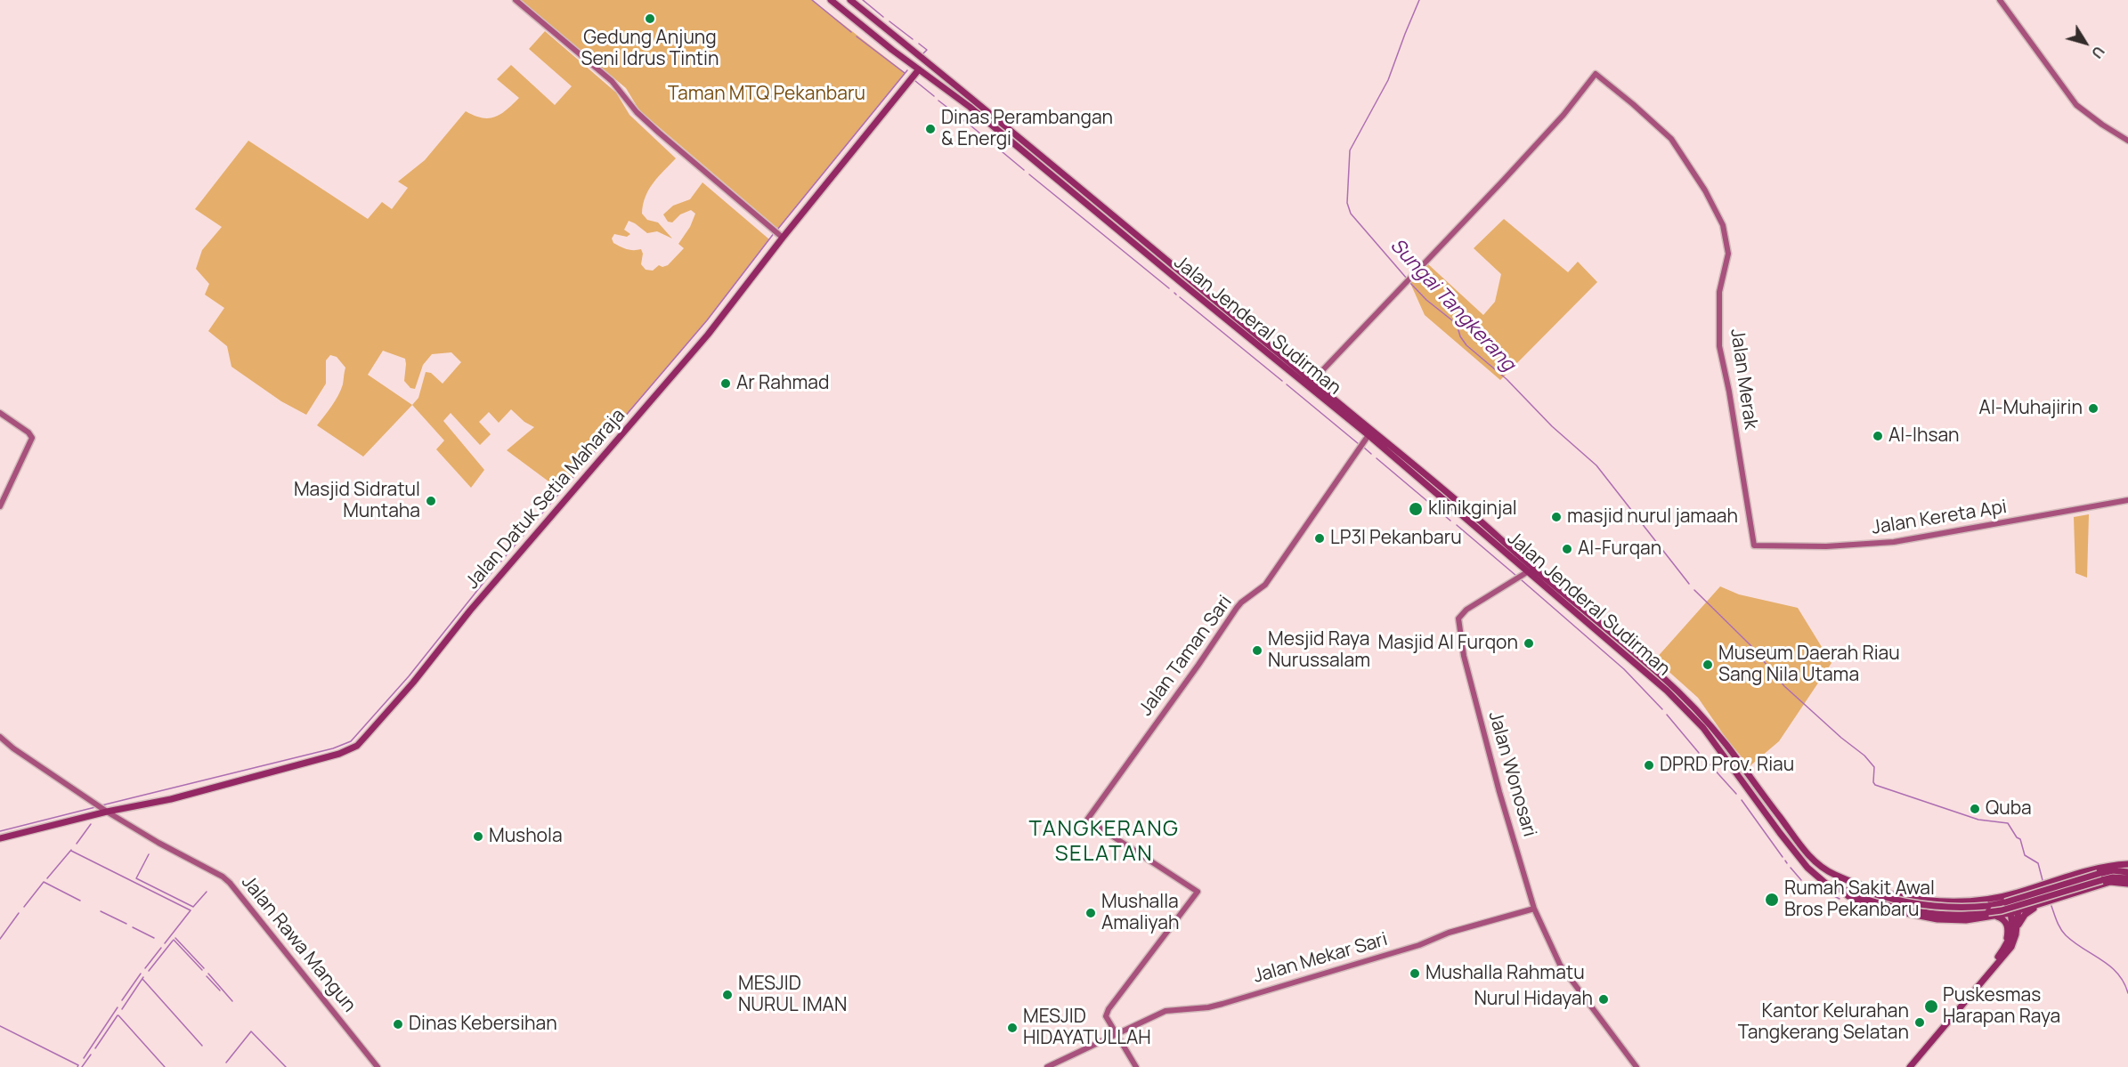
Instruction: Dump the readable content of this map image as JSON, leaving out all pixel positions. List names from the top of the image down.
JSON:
{
  "streets": {
    "main road": ["Jalan Jenderal Sudirman", "Jalan Datuk Setia Maharaja"],
    "street": [
      "Jalan Merak",
      "Jalan Kereta Api",
      "Jalan Taman Sari",
      "Jalan Wonosari",
      "Jalan Rawa Mangun",
      "Jalan Mekar Sari"
    ]
  },
  "crossings": [
    ["Jalan Jenderal Sudirman", "Jalan Merak"],
    ["Jalan Jenderal Sudirman", "Jalan Datuk Setia Maharaja"],
    ["Jalan Jenderal Sudirman", "Jalan Taman Sari"],
    ["Jalan Jenderal Sudirman", "Jalan Wonosari"],
    ["Jalan Merak", "Jalan Kereta Api"],
    ["Jalan Datuk Setia Maharaja", "Jalan Rawa Mangun"],
    ["Jalan Taman Sari", "Jalan Mekar Sari"],
    ["Jalan Wonosari", "Jalan Mekar Sari"]
  ],
  "districts": ["TANGKERANG SELATAN"],
  "water": ["Sungai Tangkerang"],
  "parks": ["Taman MTQ Pekanbaru"],
  "places": [
    "Gedung Anjung Seni Idrus Tintin",
    "Dinas Perambangan & Energi",
    "Ar Rahmad",
    "Al-Muhajirin",
    "Al-Ihsan",
    "Masjid Sidratul Muntaha",
    "klinikginjal",
    "masjid nurul jamaah",
    "LP3I Pekanbaru",
    "Al-Furqan",
    "Masjid Al Furqon",
    "Mesjid Raya Nurussalam",
    "Museum Daerah Riau Sang Nila Utama",
    "DPRD Prov. Riau",
    "Quba",
    "Mushola",
    "Rumah Sakit Awal Bros Pekanbaru",
    "Mushalla Amaliyah",
    "Mushalla Rahmatu",
    "MESJID NURUL IMAN",
    "Nurul Hidayah",
    "Puskesmas Harapan Raya",
    "Kantor Kelurahan Tangkerang Selatan",
    "Dinas Kebersihan",
    "MESJID HIDAYATULLAH"
  ],
  "north": "bottom right"
}
